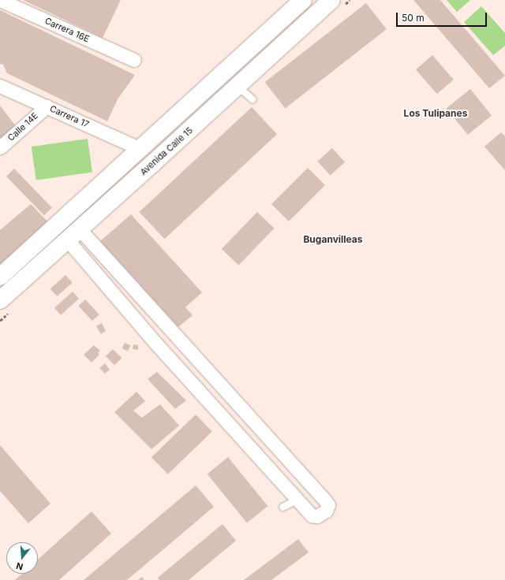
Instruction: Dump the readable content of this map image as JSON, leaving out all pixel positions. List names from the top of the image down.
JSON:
{
  "streets": {
    "main road": ["Avenida Calle 15"],
    "street": ["Carrera 16E", "Carrera 17", "Calle 14E"]
  },
  "crossings": [
    ["Carrera 17", "Calle 14E"]
  ],
  "districts": ["Los Tulipanes", "Buganvilleas"],
  "scale_bar": "50 m",
  "north": "bottom"
}
